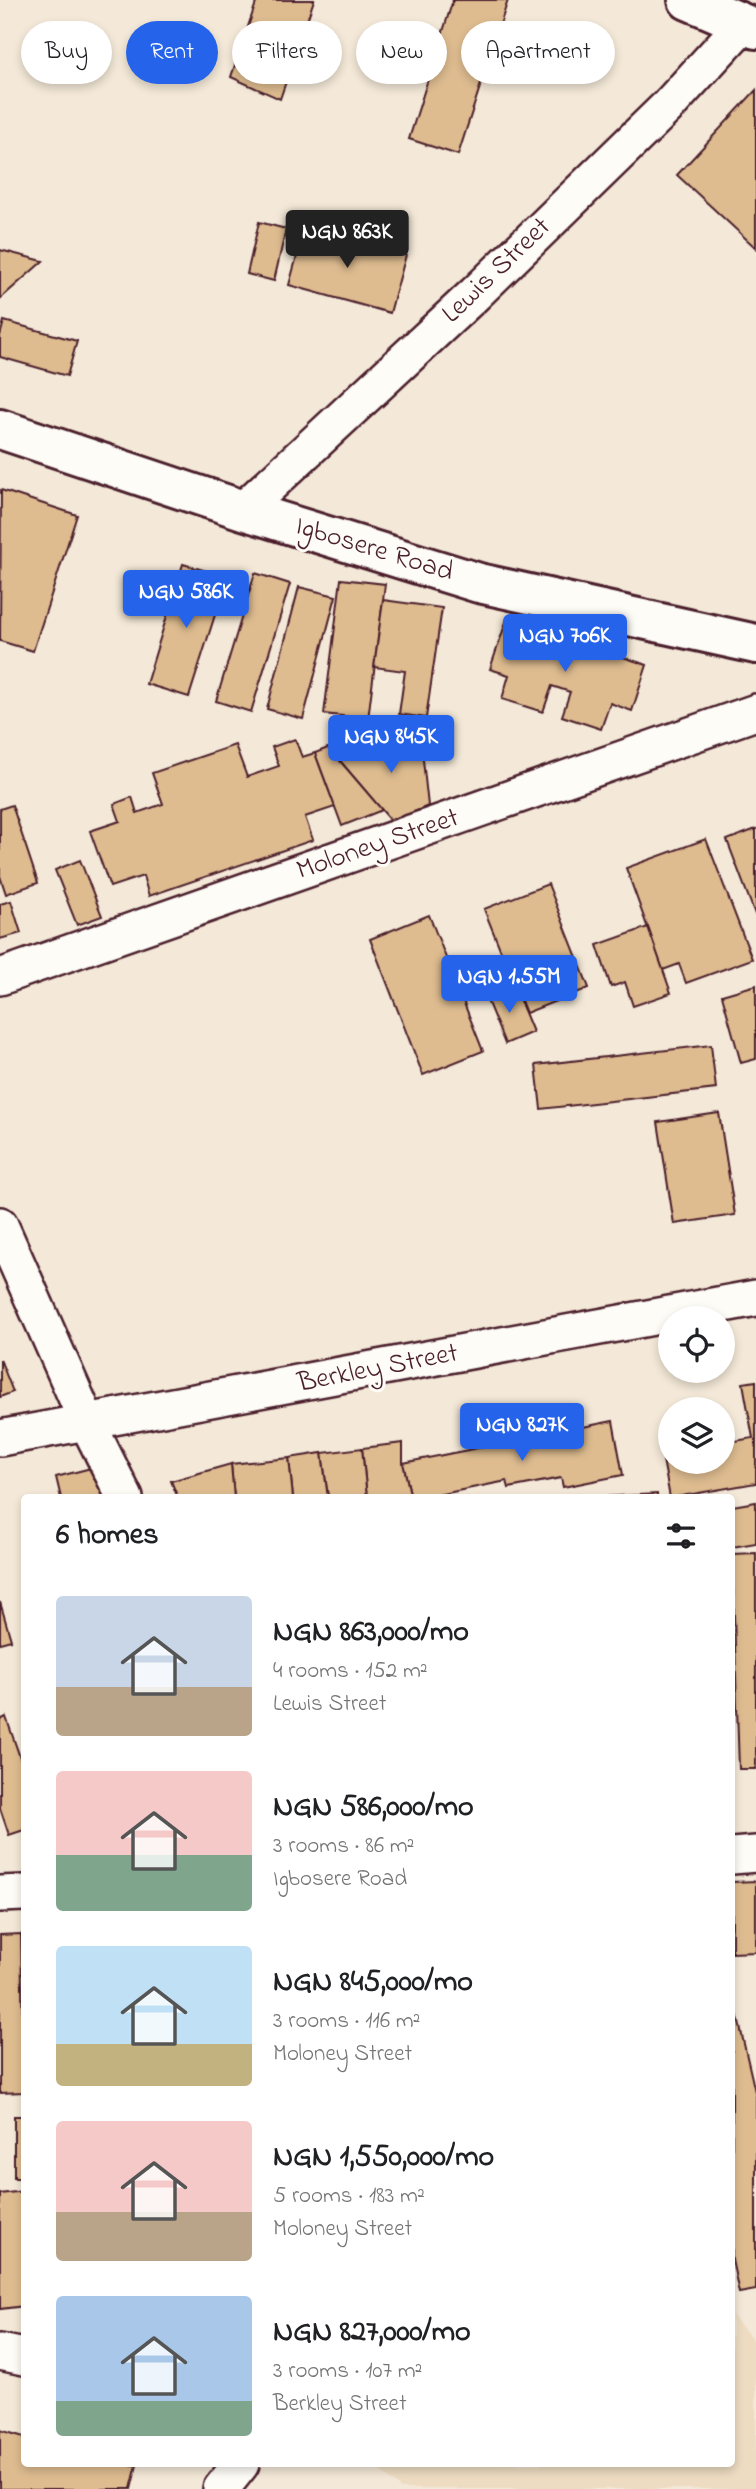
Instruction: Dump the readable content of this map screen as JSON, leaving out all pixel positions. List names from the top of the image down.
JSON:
{
  "streets": {
    "main road": ["Igbosere Road"],
    "street": ["Lewis Street", "Moloney Street", "Berkley Street"]
  },
  "crossings": [
    ["Lewis Street", "Igbosere Road"]
  ],
  "page": {
    "chip": [
      "Buy",
      "Rent",
      "Filters",
      "New",
      "Apartment"
    ],
    "price": [
      "NGN 863K",
      "NGN 586K",
      "NGN 706K",
      "NGN 845K",
      "NGN 1.55M",
      "NGN 827K"
    ],
    "heading": "6 homes",
    "list": [
      {
        "name": "NGN 863,000/mo",
        "note": "4 rooms · 152 m² · Lewis Street"
      },
      {
        "name": "NGN 586,000/mo",
        "note": "3 rooms · 86 m² · Igbosere Road"
      },
      {
        "name": "NGN 845,000/mo",
        "note": "3 rooms · 116 m² · Moloney Street"
      },
      {
        "name": "NGN 1,550,000/mo",
        "note": "5 rooms · 183 m² · Moloney Street"
      },
      {
        "name": "NGN 827,000/mo",
        "note": "3 rooms · 107 m² · Berkley Street"
      }
    ]
  }
}
